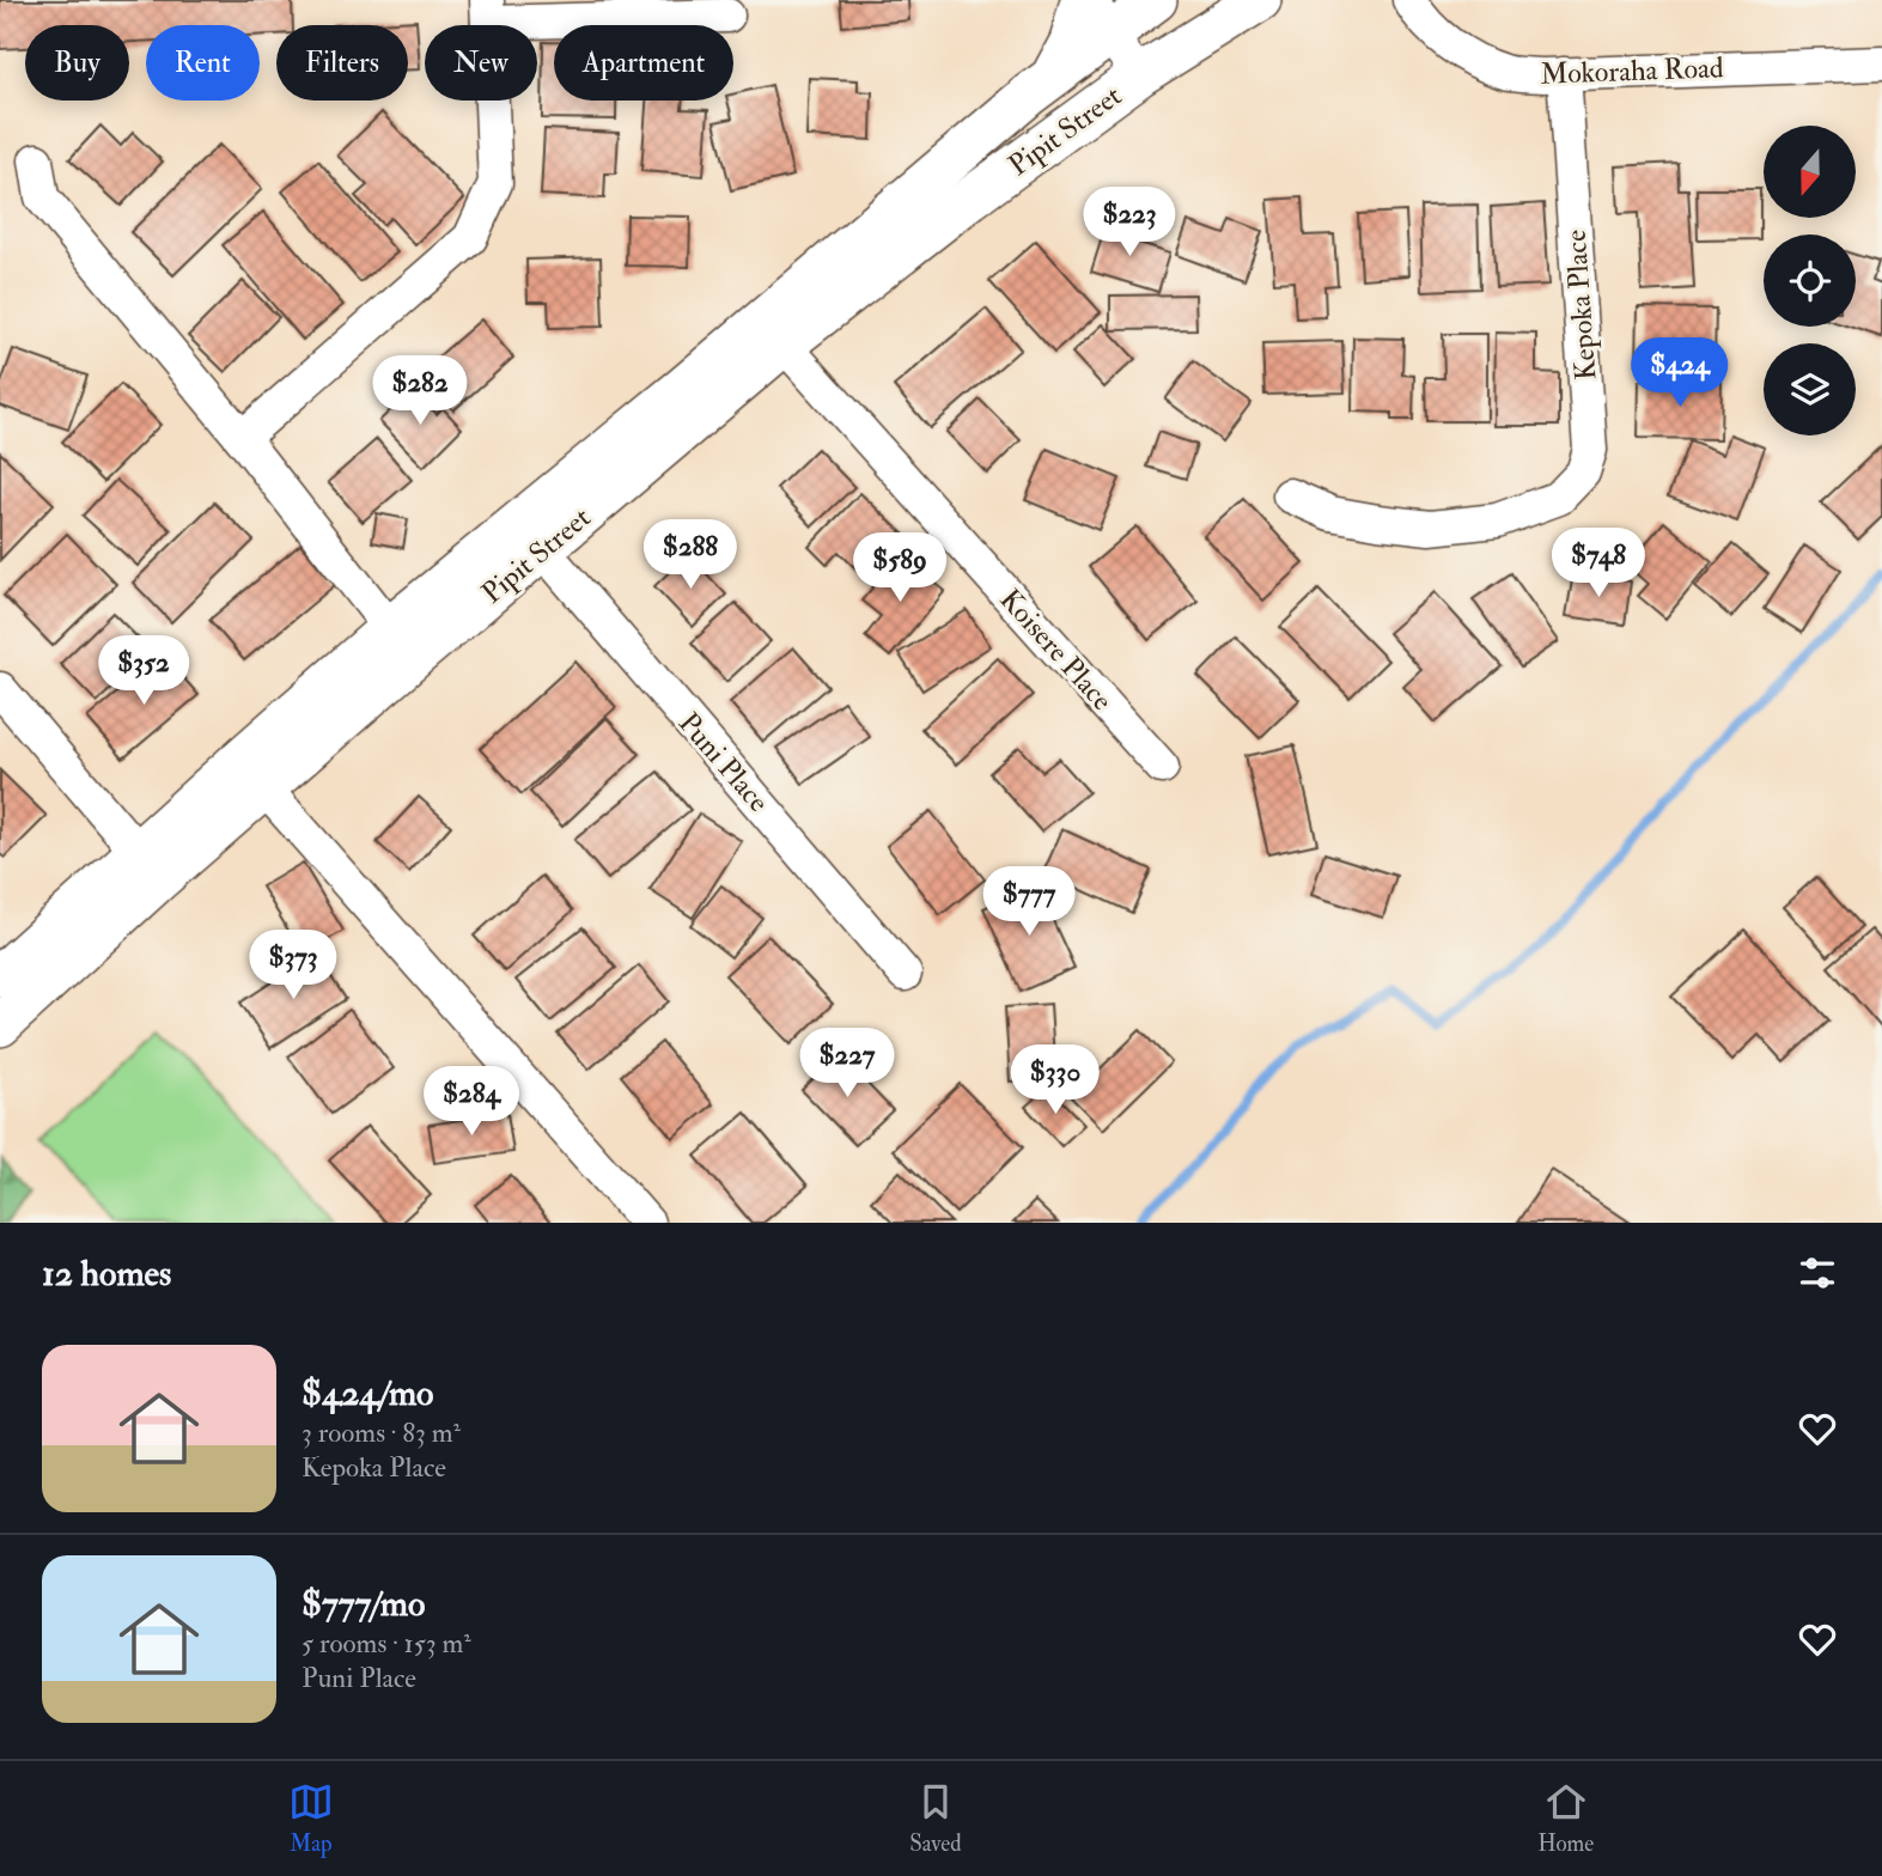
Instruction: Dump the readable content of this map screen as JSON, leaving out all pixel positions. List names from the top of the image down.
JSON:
{
  "streets": {
    "main road": ["Pipit Street"],
    "street": [
      "Mokoraha Road",
      "Kepoka Place",
      "Koisere Place",
      "Puni Place"
    ]
  },
  "crossings": [
    ["Mokoraha Road", "Kepoka Place"],
    ["Pipit Street", "Koisere Place"],
    ["Pipit Street", "Puni Place"]
  ],
  "north": "bottom",
  "page": {
    "chip": [
      "Buy",
      "Rent",
      "Filters",
      "New",
      "Apartment"
    ],
    "price": [
      "$223",
      "$424",
      "$282",
      "$288",
      "$748",
      "$589",
      "$352",
      "$777",
      "$373",
      "$227",
      "$330",
      "$284"
    ],
    "heading": "12 homes",
    "list": [
      {
        "name": "$424/mo",
        "note": "3 rooms · 83 m² · Kepoka Place"
      },
      {
        "name": "$777/mo",
        "note": "5 rooms · 153 m² · Puni Place"
      }
    ],
    "tabs": ["Map", "Saved", "Home"]
  }
}
